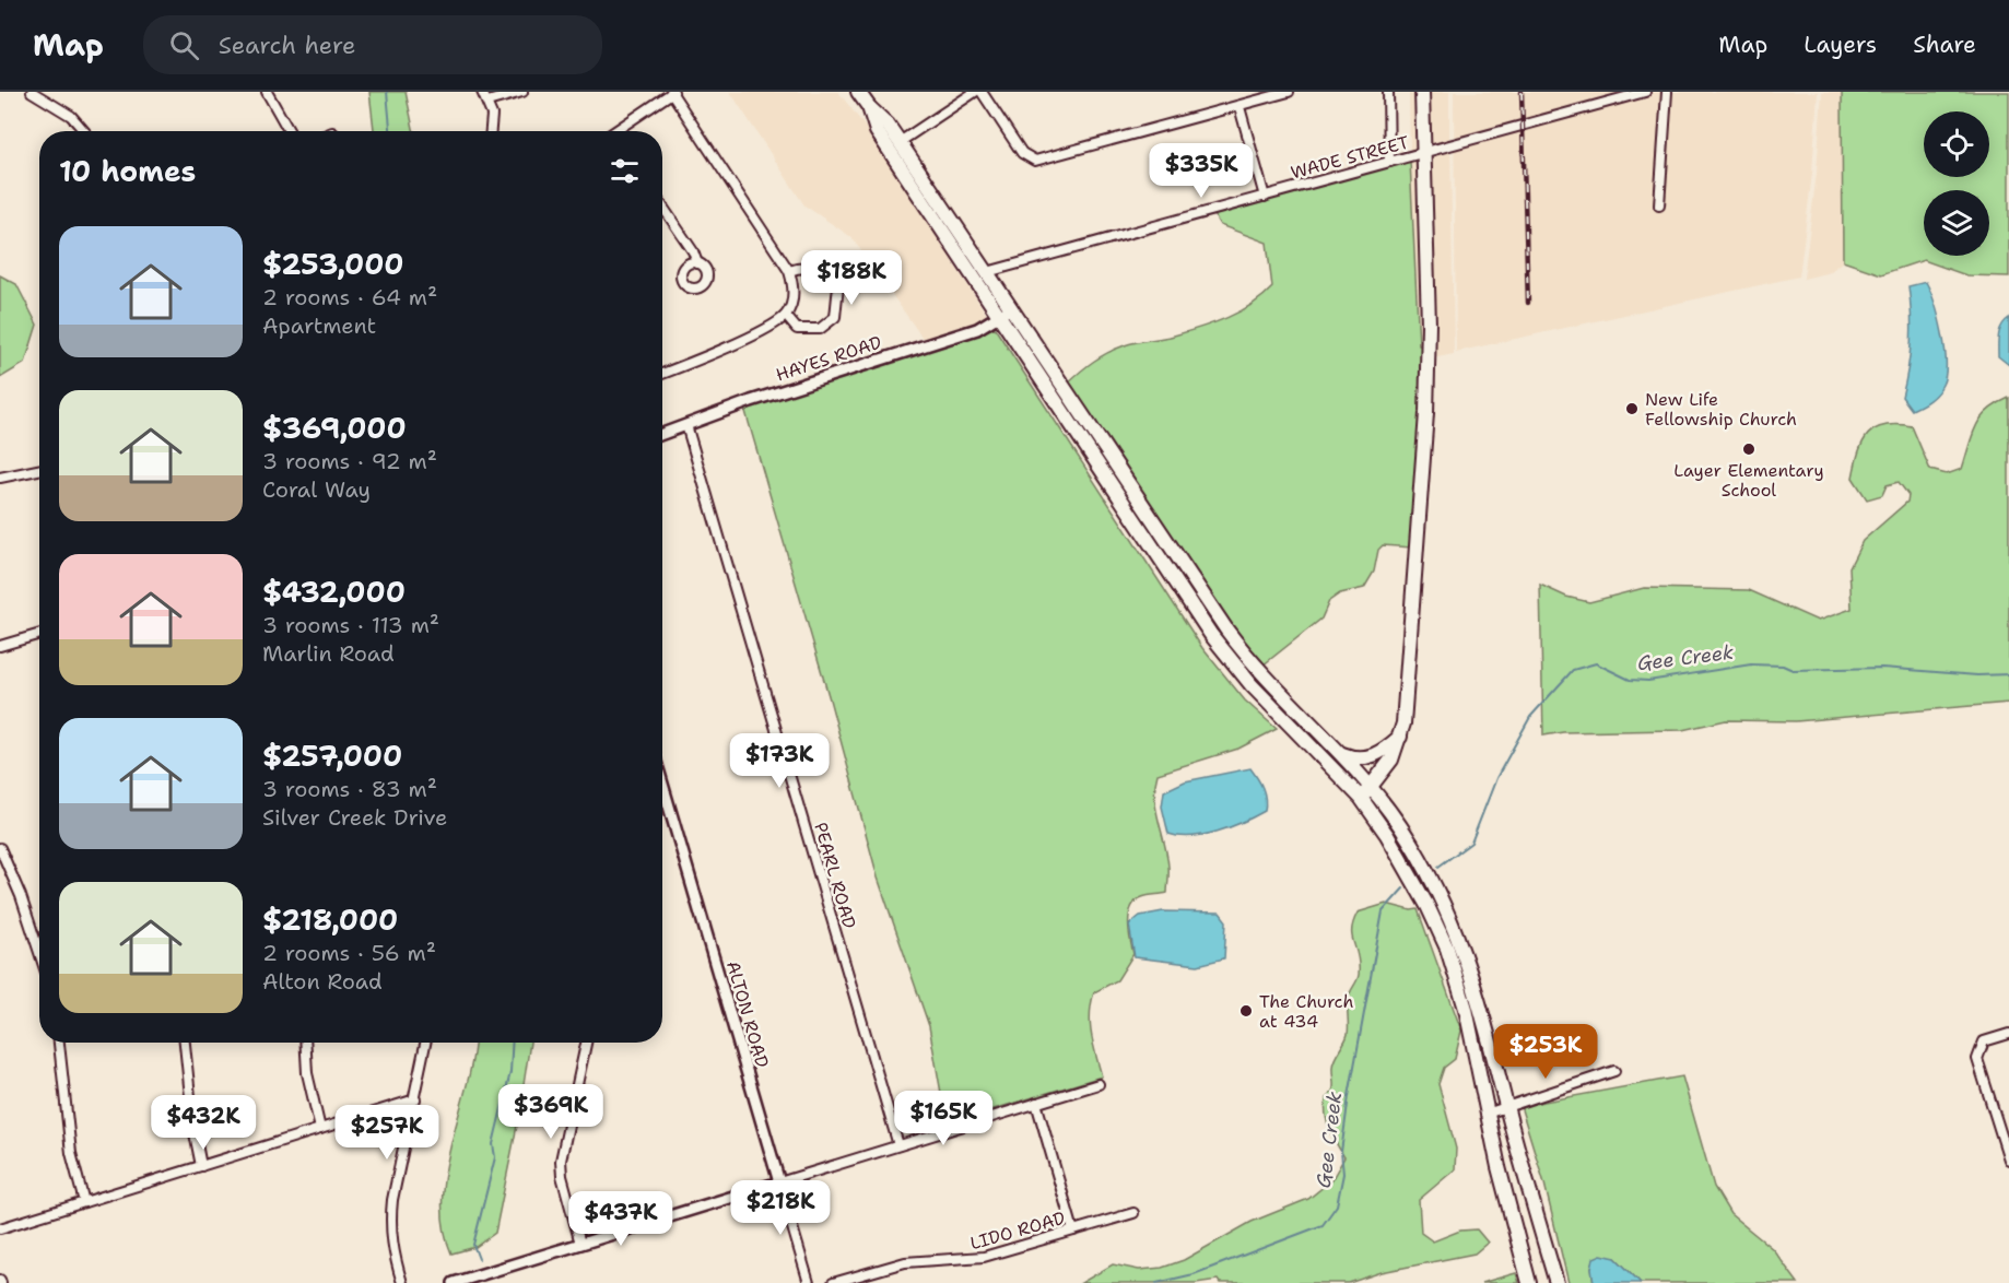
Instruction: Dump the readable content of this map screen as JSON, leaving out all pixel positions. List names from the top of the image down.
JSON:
{
  "streets": {
    "street": [
      "WADE STREET",
      "HAYES ROAD",
      "PEARL ROAD",
      "ALTON ROAD",
      "LIDO ROAD"
    ]
  },
  "crossings": [
    ["HAYES ROAD", "PEARL ROAD"]
  ],
  "water": ["Gee Creek"],
  "places": ["New Life Fellowship Church", "Layer Elementary School", "The Church at 434"],
  "page": {
    "header": "Map",
    "search": "Search here",
    "nav": ["Map", "Layers", "Share"],
    "heading": "10 homes",
    "price": [
      "$335K",
      "$188K",
      "$173K",
      "$253K",
      "$369K",
      "$165K",
      "$432K",
      "$257K",
      "$218K",
      "$437K"
    ],
    "list": [
      {
        "name": "$253,000",
        "note": "2 rooms · 64 m² · Apartment"
      },
      {
        "name": "$369,000",
        "note": "3 rooms · 92 m² · Coral Way"
      },
      {
        "name": "$432,000",
        "note": "3 rooms · 113 m² · Marlin Road"
      },
      {
        "name": "$257,000",
        "note": "3 rooms · 83 m² · Silver Creek Drive"
      },
      {
        "name": "$218,000",
        "note": "2 rooms · 56 m² · Alton Road"
      }
    ]
  }
}
